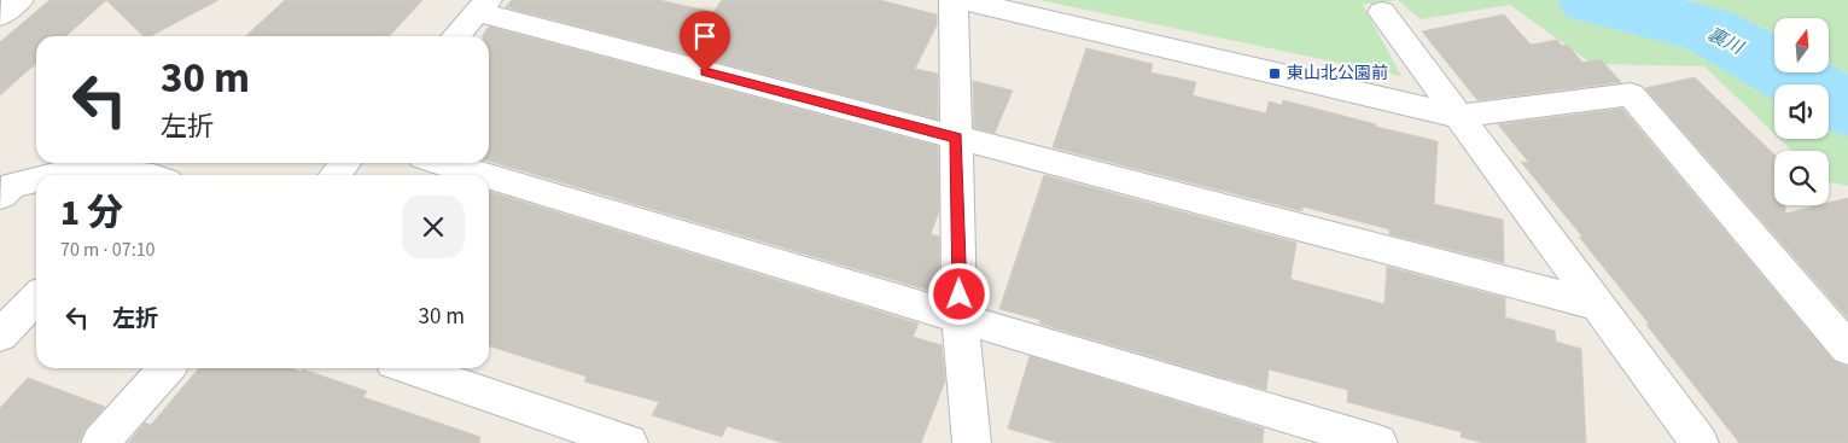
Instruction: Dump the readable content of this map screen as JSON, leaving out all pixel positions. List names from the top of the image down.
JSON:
{
  "water": ["裏川"],
  "places": {
    "transit": ["東山北公園前"]
  },
  "north": "top",
  "page": {
    "turn": ["30 m", "左折"],
    "heading": ["1 分", "70 m · 07:10"],
    "list": [
      {
        "name": "左折",
        "value": "30 m"
      }
    ]
  }
}
